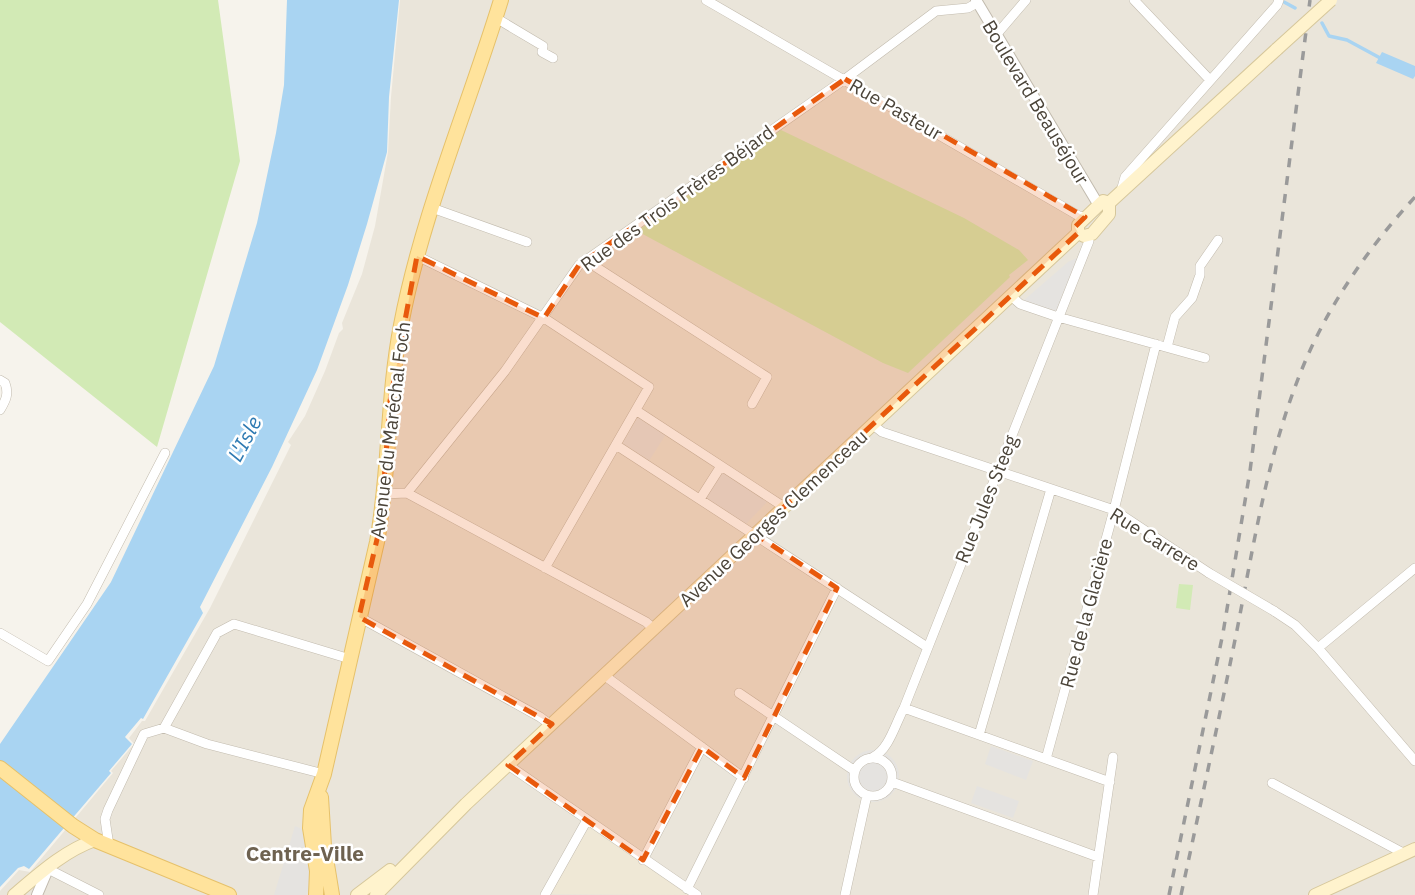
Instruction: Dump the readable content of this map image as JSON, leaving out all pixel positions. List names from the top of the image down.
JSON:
{
  "streets": {
    "main road": ["Avenue du Maréchal Foch", "Avenue Georges Clemenceau"],
    "street": [
      "Boulevard Beauséjour",
      "Rue Pasteur",
      "Rue des Trois Frères Béjard",
      "Rue Jules Steeg",
      "Rue Carrere",
      "Rue de la Glacière"
    ]
  },
  "crossings": [
    ["Boulevard Beauséjour", "Rue des Trois Frères Béjard"],
    ["Boulevard Beauséjour", "Avenue Georges Clemenceau"],
    ["Rue Pasteur", "Rue des Trois Frères Béjard"],
    ["Rue Pasteur", "Avenue Georges Clemenceau"],
    ["Rue Jules Steeg", "Avenue Georges Clemenceau"],
    ["Rue Jules Steeg", "Rue Carrere"],
    ["Avenue Georges Clemenceau", "Rue Carrere"],
    ["Rue Carrere", "Rue de la Glacière"]
  ],
  "districts": ["Centre-Ville"],
  "water": ["L'Isle"]
}
